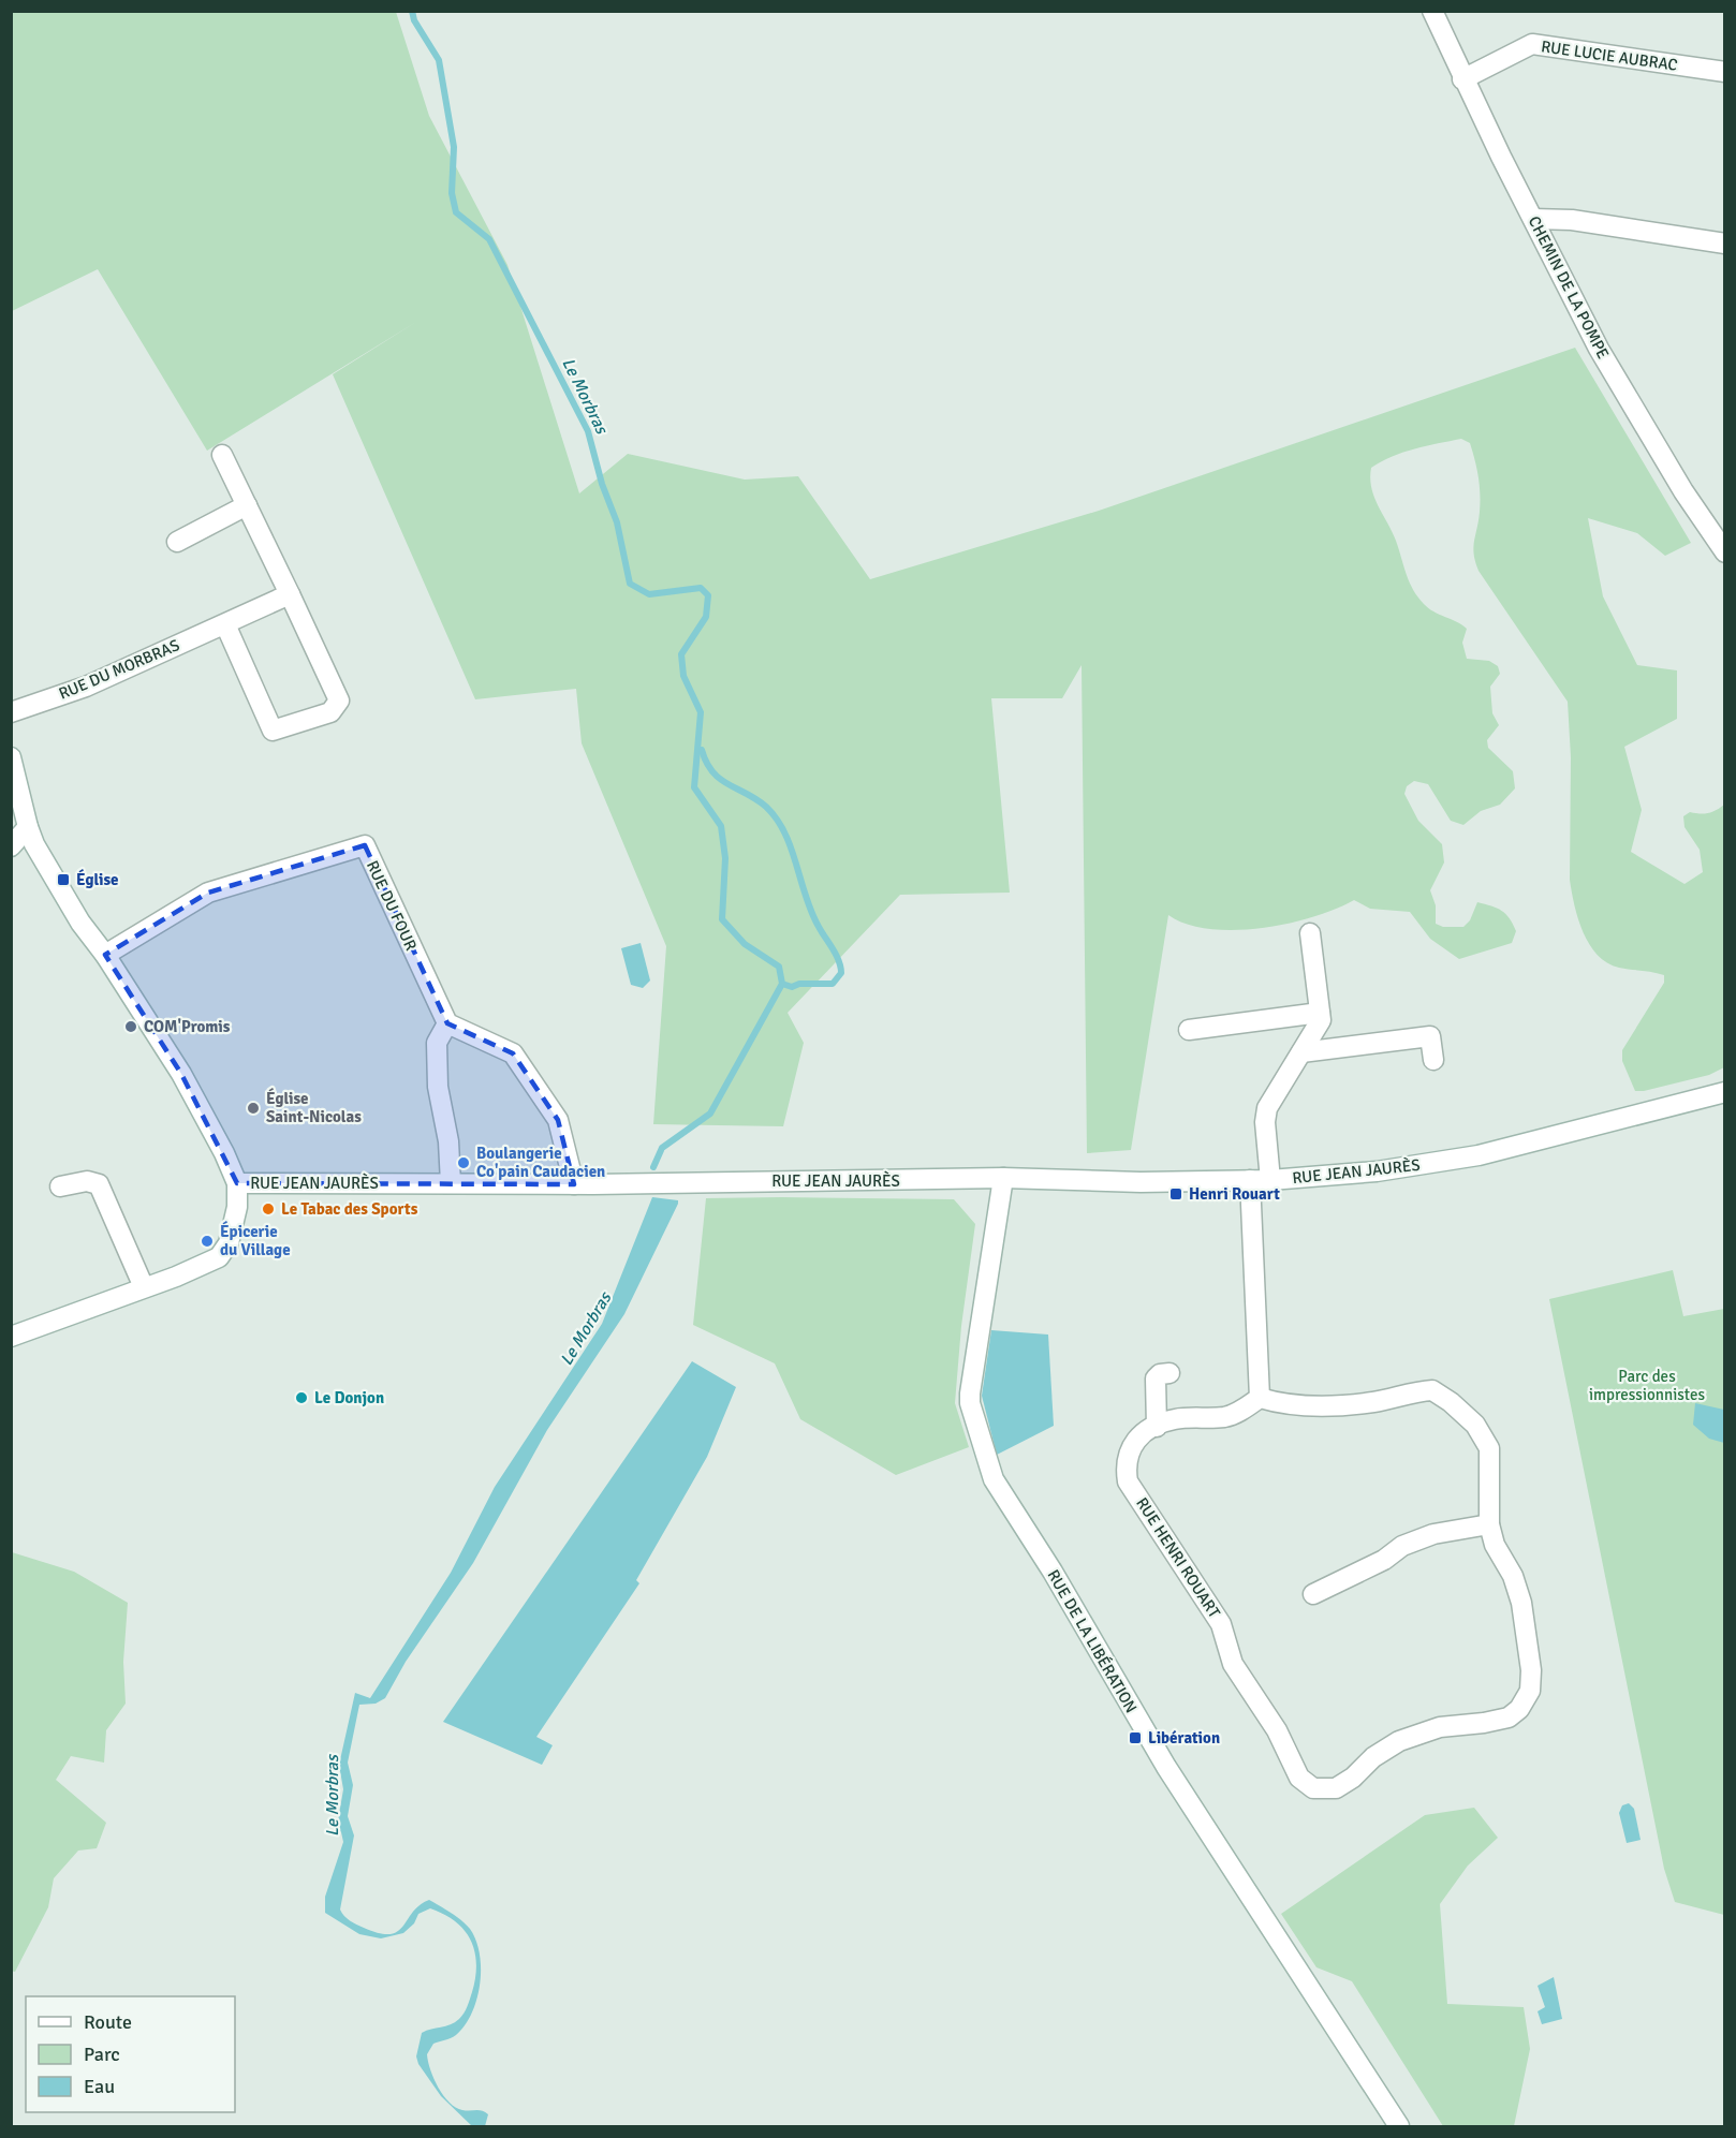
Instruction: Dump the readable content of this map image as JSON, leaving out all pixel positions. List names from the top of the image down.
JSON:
{
  "streets": {
    "street": [
      "RUE LUCIE AUBRAC",
      "CHEMIN DE LA POMPE",
      "RUE DU MORBRAS",
      "RUE DU FOUR",
      "RUE JEAN JAURÈS",
      "RUE HENRI ROUART",
      "RUE DE LA LIBÉRATION"
    ]
  },
  "crossings": [
    ["RUE LUCIE AUBRAC", "CHEMIN DE LA POMPE"],
    ["RUE JEAN JAURÈS", "RUE DE LA LIBÉRATION"]
  ],
  "water": ["Le Morbras"],
  "parks": ["Parc des impressionnistes"],
  "places": {
    "transit": ["Église", "Henri Rouart", "Libération"],
    "other": [
      "COM'Promis",
      "Église Saint-Nicolas",
      "Boulangerie Co'pain Caudacien",
      "Le Tabac des Sports",
      "Épicerie du Village",
      "Le Donjon"
    ]
  },
  "legend": ["Route", "Parc", "Eau"]
}
